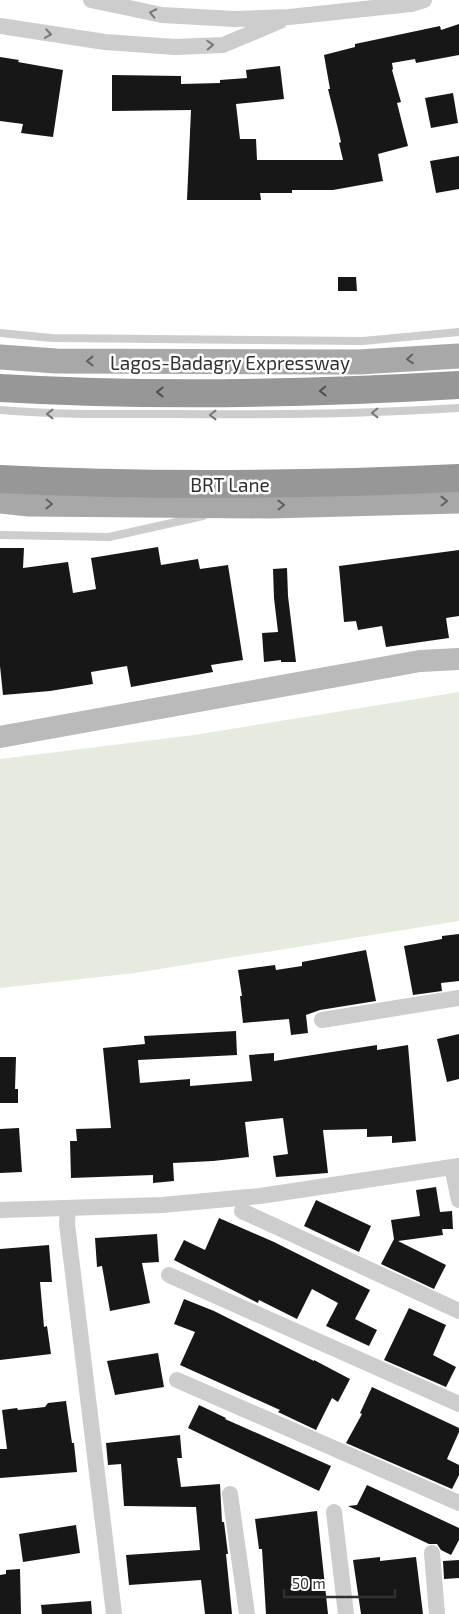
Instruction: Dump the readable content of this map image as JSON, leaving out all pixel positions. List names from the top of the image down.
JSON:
{
  "streets": {
    "highway": ["Lagos-Badagry Expressway"]
  },
  "scale_bar": "50 m"
}
